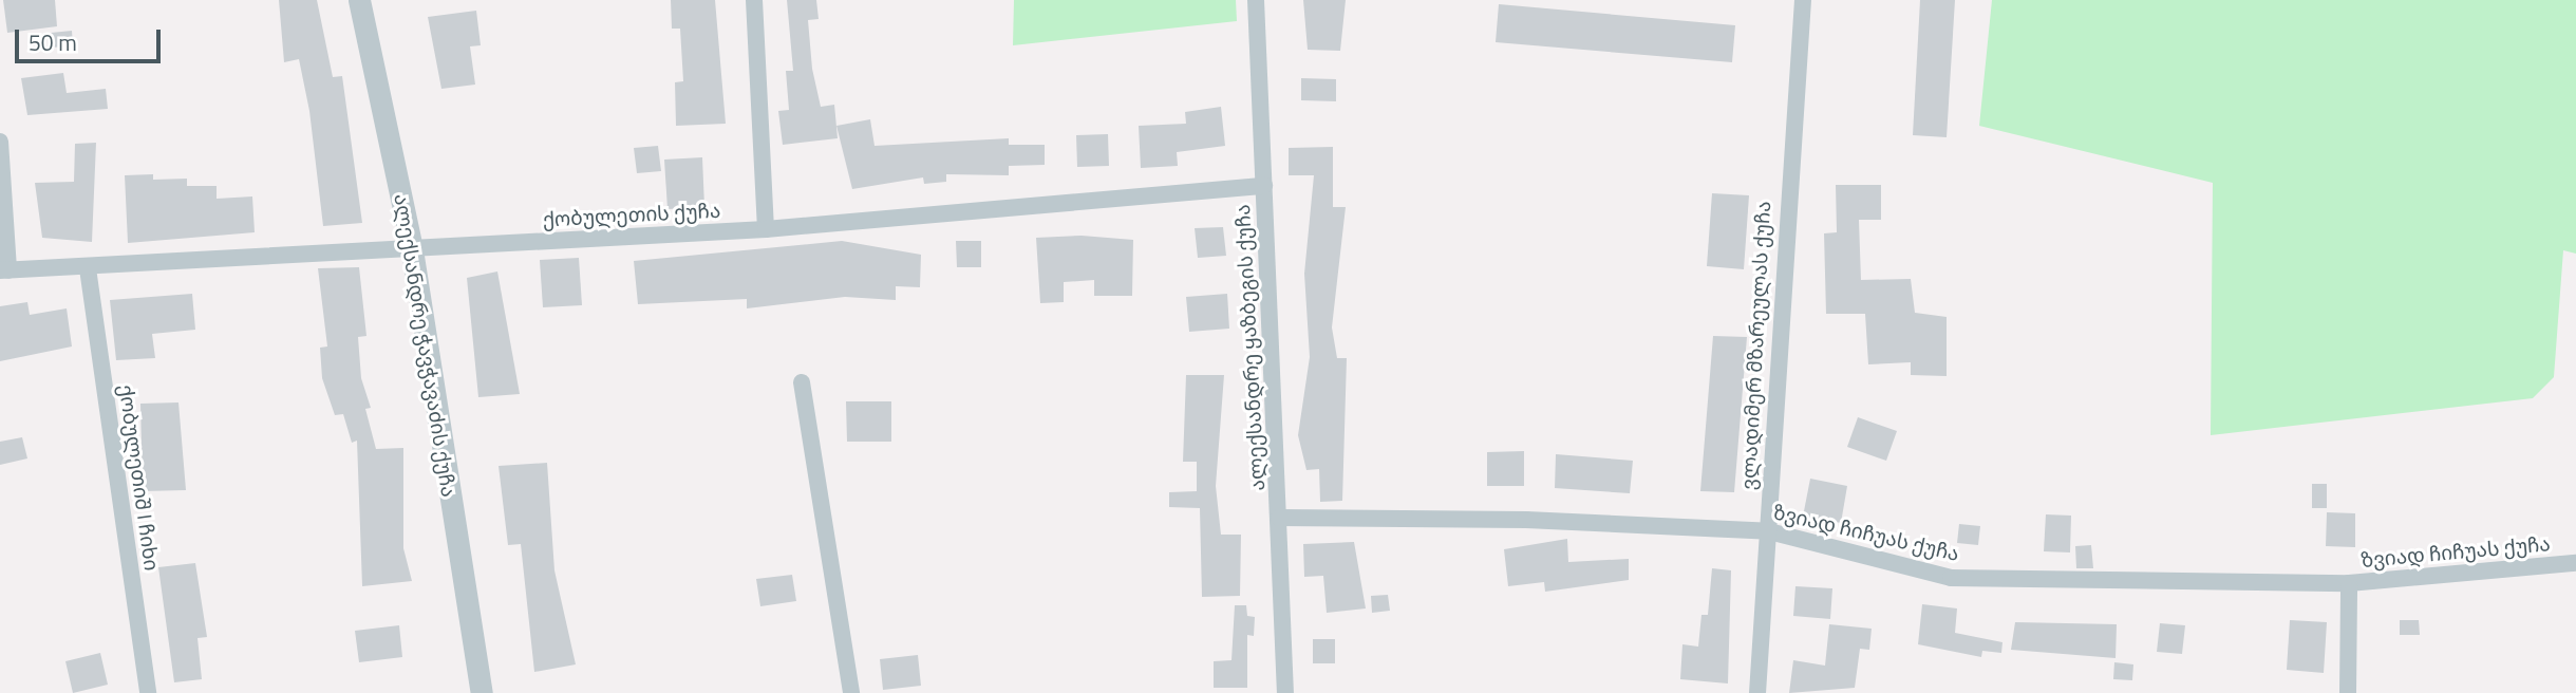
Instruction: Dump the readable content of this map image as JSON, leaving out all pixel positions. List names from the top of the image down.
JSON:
{
  "streets": {
    "street": [
      "ქობულეთის ქუჩა",
      "ალექსანდრე ჭავჭავაძის ქუჩა",
      "ვლადიმერ მზარეულას ქუჩა",
      "ალექსანდრე ყაზბეგის ქუჩა",
      "ქობულეთიშ I ჩიხი",
      "ზვიად ჩიჩუას ქუჩა"
    ]
  },
  "crossings": [
    ["ქობულეთის ქუჩა", "ალექსანდრე ჭავჭავაძის ქუჩა"],
    ["ქობულეთის ქუჩა", "ალექსანდრე ყაზბეგის ქუჩა"],
    ["ქობულეთის ქუჩა", "ქობულეთიშ I ჩიხი"],
    ["ვლადიმერ მზარეულას ქუჩა", "ზვიად ჩიჩუას ქუჩა"],
    ["ალექსანდრე ყაზბეგის ქუჩა", "ზვიად ჩიჩუას ქუჩა"]
  ],
  "scale_bar": "50 m"
}
